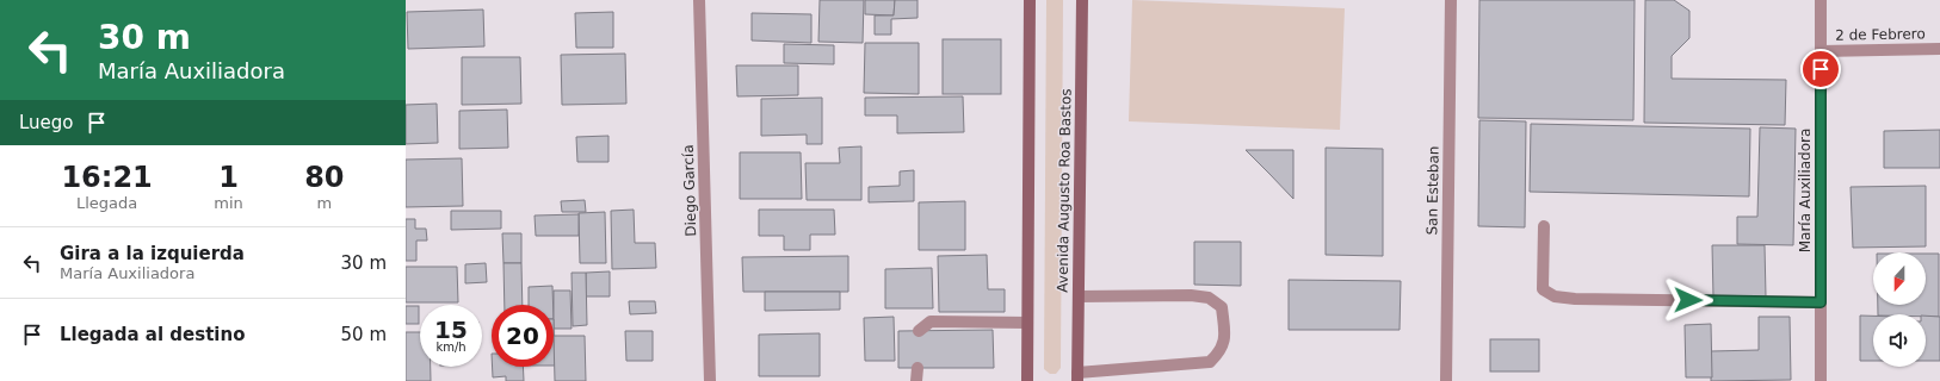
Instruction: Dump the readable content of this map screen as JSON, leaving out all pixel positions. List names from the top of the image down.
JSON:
{
  "streets": {
    "main road": ["Avenida Augusto Roa Bastos"],
    "street": [
      "2 de Febrero",
      "Diego García",
      "San Esteban",
      "María Auxiliadora"
    ]
  },
  "crossings": [
    ["2 de Febrero", "María Auxiliadora"]
  ],
  "north": "bottom",
  "page": {
    "turn": ["30 m", "María Auxiliadora"],
    "then": "Luego",
    "eta": [
      "16:21",
      "Llegada",
      "1",
      "min",
      "80",
      "m"
    ],
    "list": [
      {
        "name": "Gira a la izquierda",
        "note": "María Auxiliadora",
        "value": "30 m"
      },
      {
        "name": "Llegada al destino",
        "value": "50 m"
      }
    ],
    "speed": "15 km/h",
    "limit": "20"
  }
}
